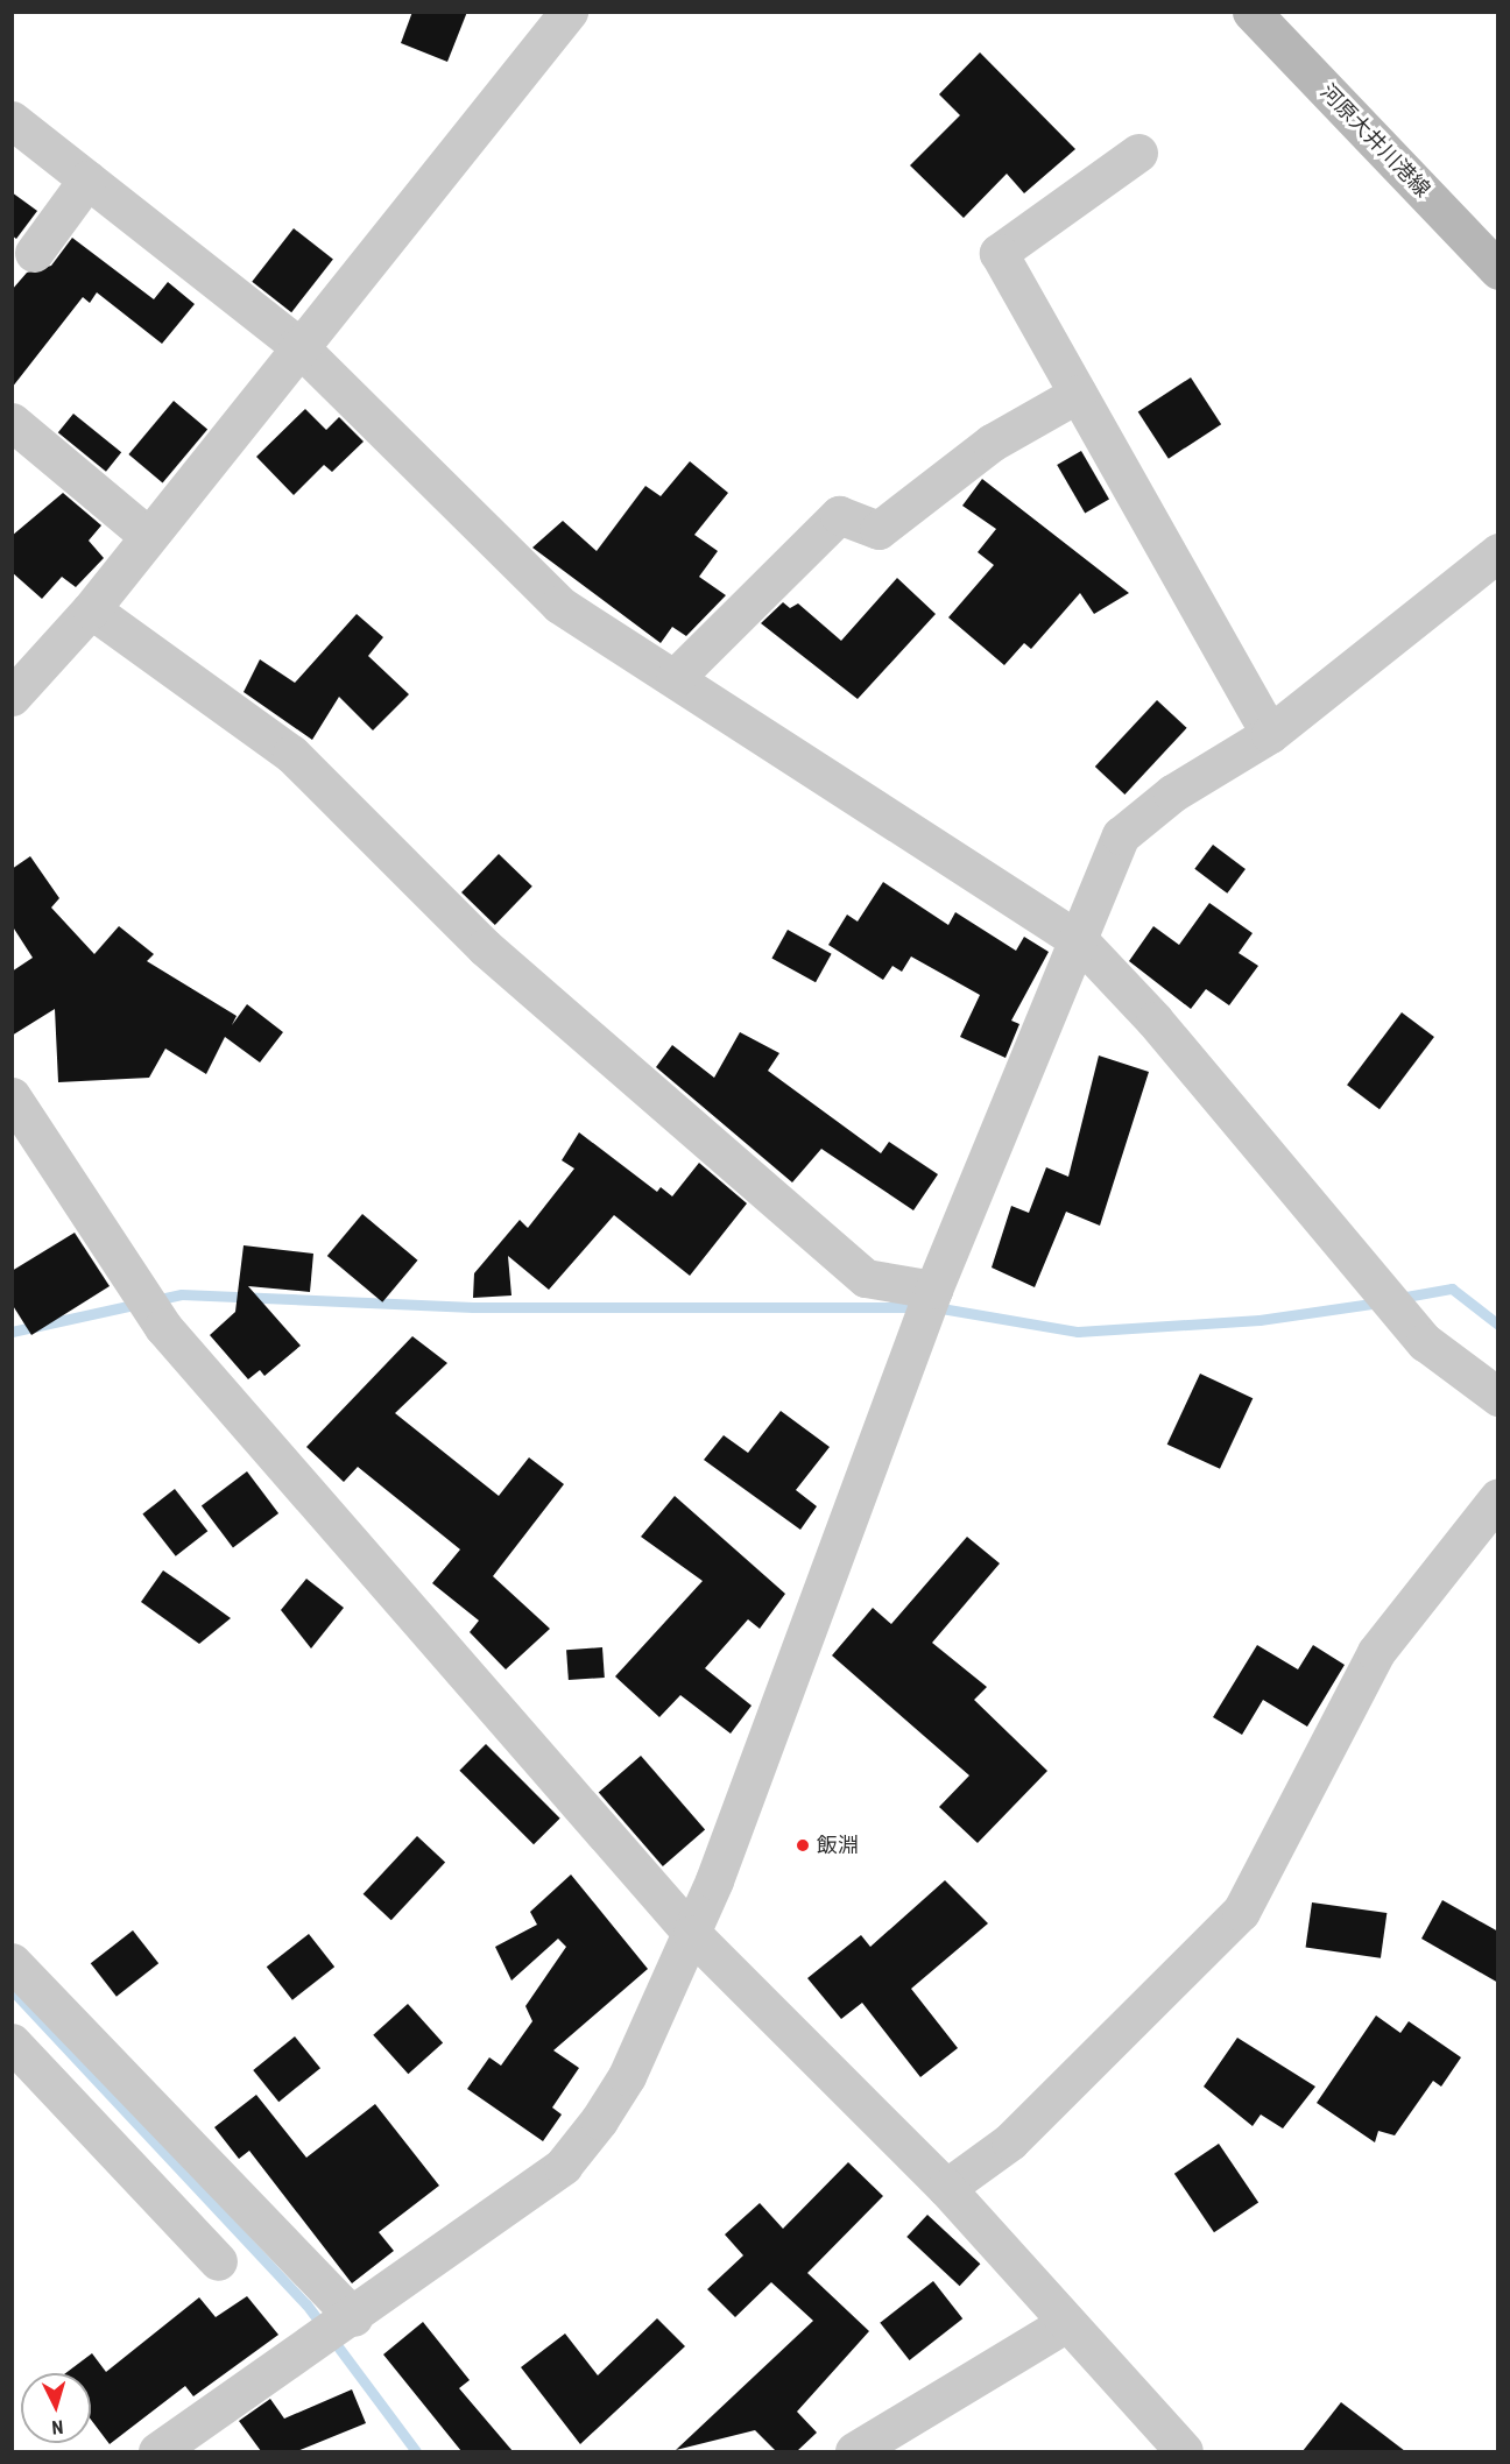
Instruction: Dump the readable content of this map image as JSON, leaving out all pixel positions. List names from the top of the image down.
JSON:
{
  "streets": {
    "main road": ["河原大井川港線"]
  },
  "places": ["飯淵"],
  "north": "bottom"
}
